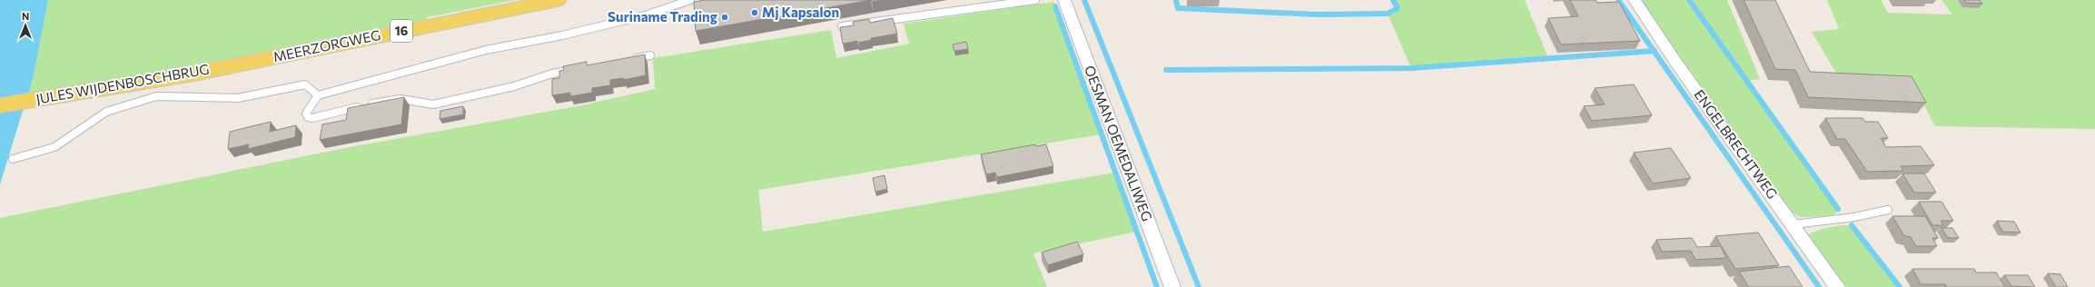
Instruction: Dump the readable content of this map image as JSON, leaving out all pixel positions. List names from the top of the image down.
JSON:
{
  "streets": {
    "main road": ["16", "MEERZORGWEG", "JULES WIJDENBOSCHBRUG"],
    "street": ["OESMAN OEMEDALIWEG", "ENGELBRECHTWEG"]
  },
  "crossings": [
    ["MEERZORGWEG", "JULES WIJDENBOSCHBRUG"]
  ],
  "places": ["Mj Kapsalon", "Suriname Trading"],
  "north": "top"
}
